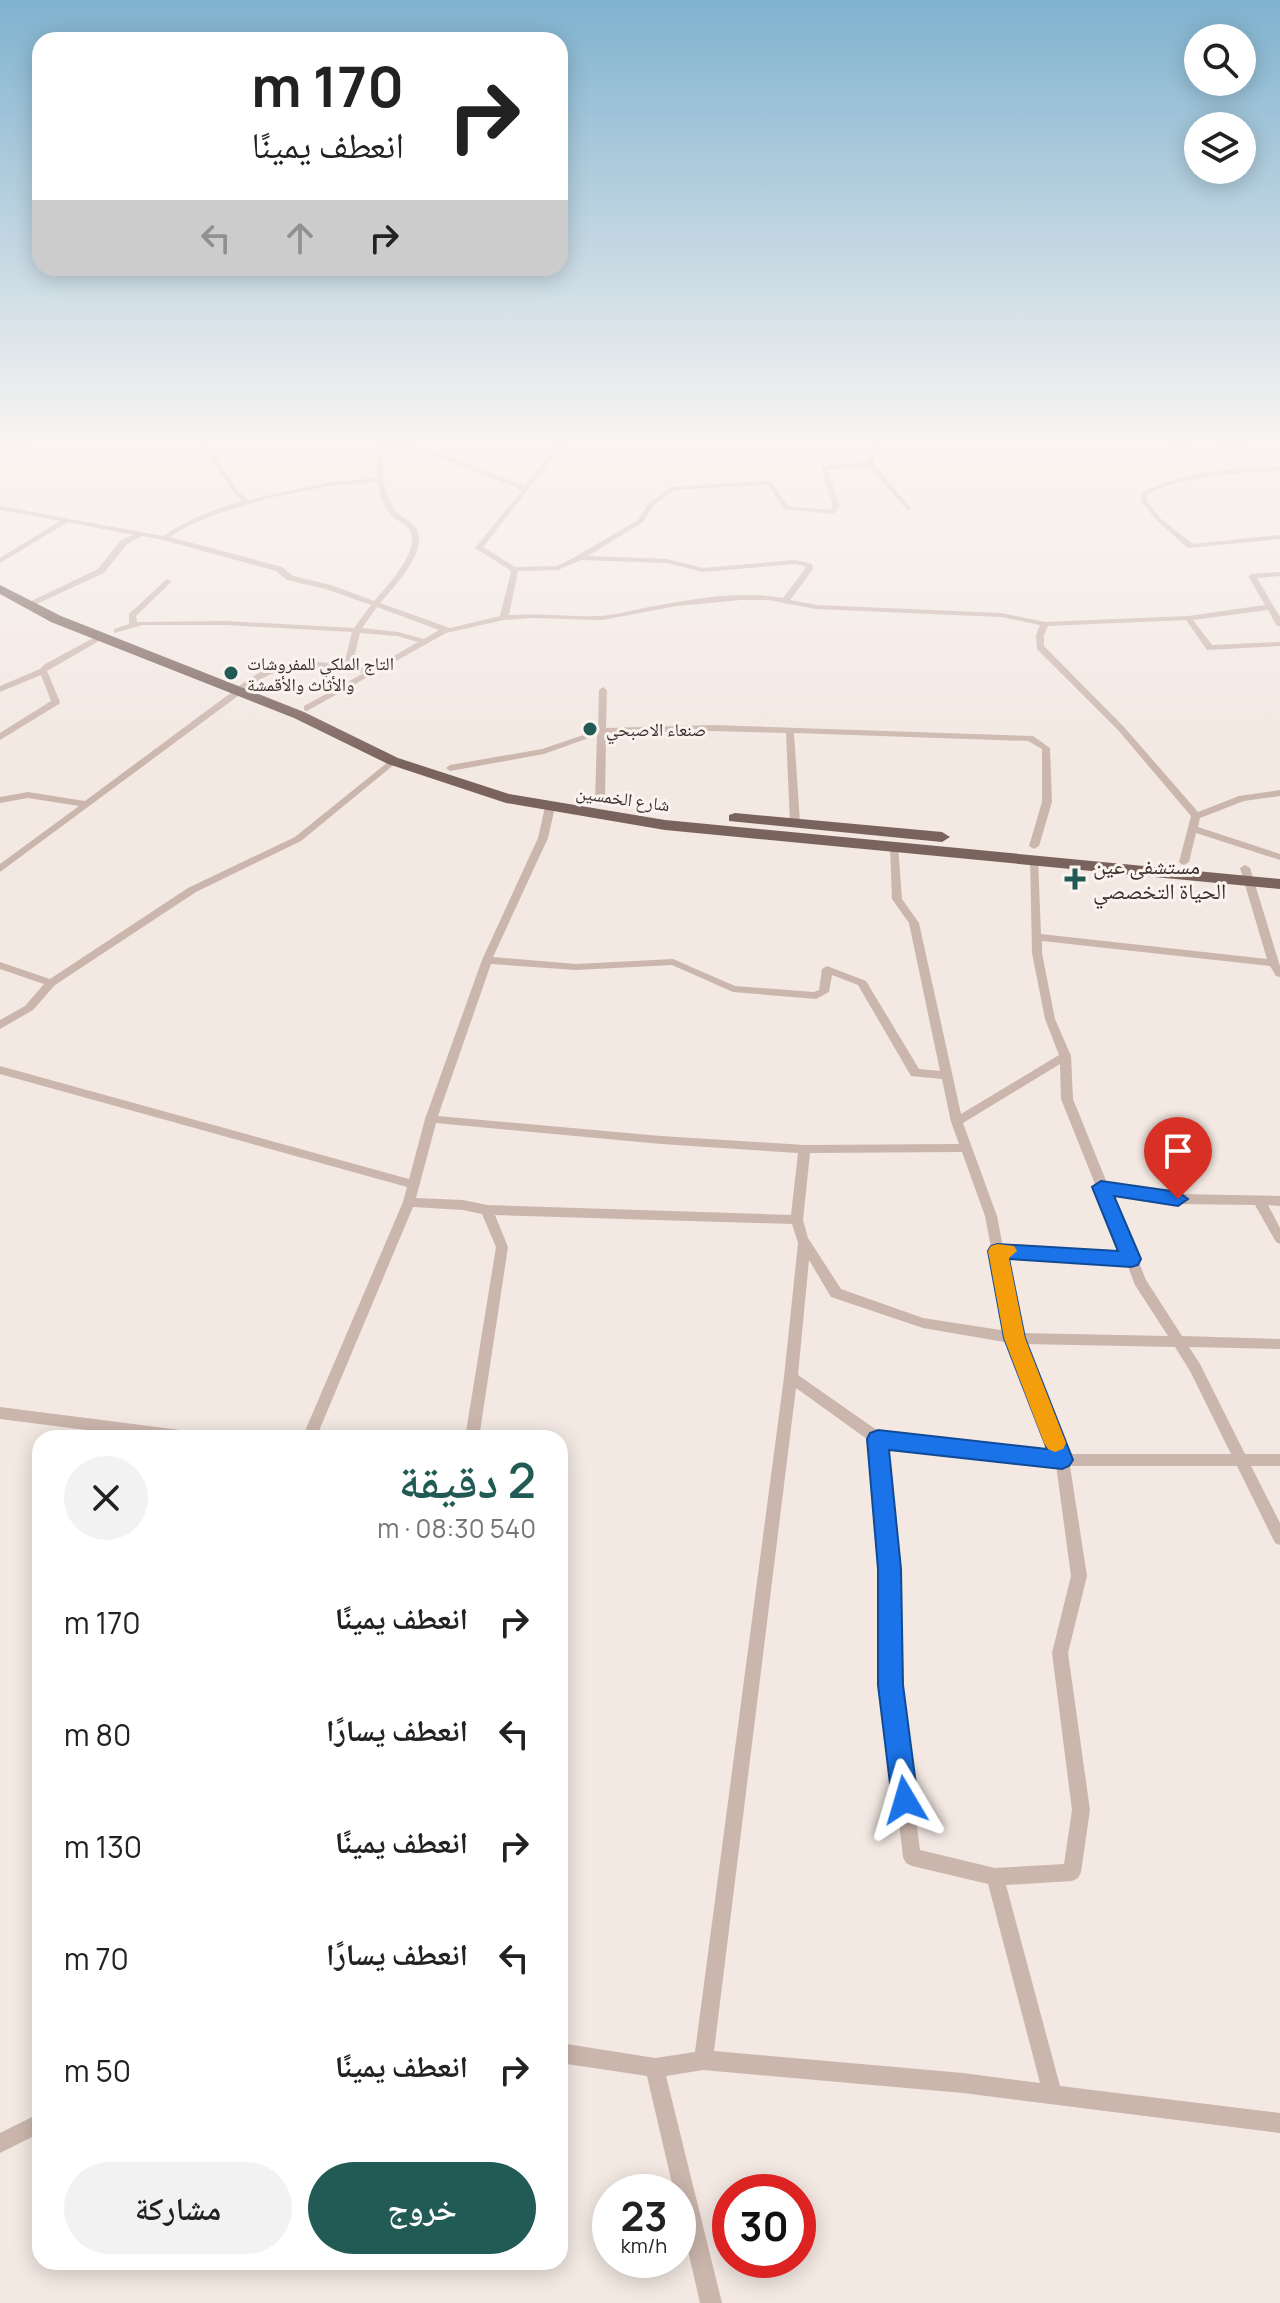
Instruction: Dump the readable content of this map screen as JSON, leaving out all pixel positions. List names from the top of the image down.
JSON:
{
  "streets": {
    "main road": ["شارع الخمسين"]
  },
  "places": {
    "other": ["التاج الملكي للمفروشات والأثاث والأقمشة", "صنعاء الاصبحي"],
    "health": ["مستشفى عين الحياة التخصصي"]
  },
  "page": {
    "turn": ["170 m", "انعطف يمينًا"],
    "heading": ["2 دقيقة", "540 m · 08:30"],
    "list": [
      {
        "name": "انعطف يمينًا",
        "value": "170 m"
      },
      {
        "name": "انعطف يسارًا",
        "value": "80 m"
      },
      {
        "name": "انعطف يمينًا",
        "value": "130 m"
      },
      {
        "name": "انعطف يسارًا",
        "value": "70 m"
      },
      {
        "name": "انعطف يمينًا",
        "value": "50 m"
      }
    ],
    "buttons": ["خروج", "مشاركة"],
    "speed": "23 km/h",
    "limit": "30"
  }
}
